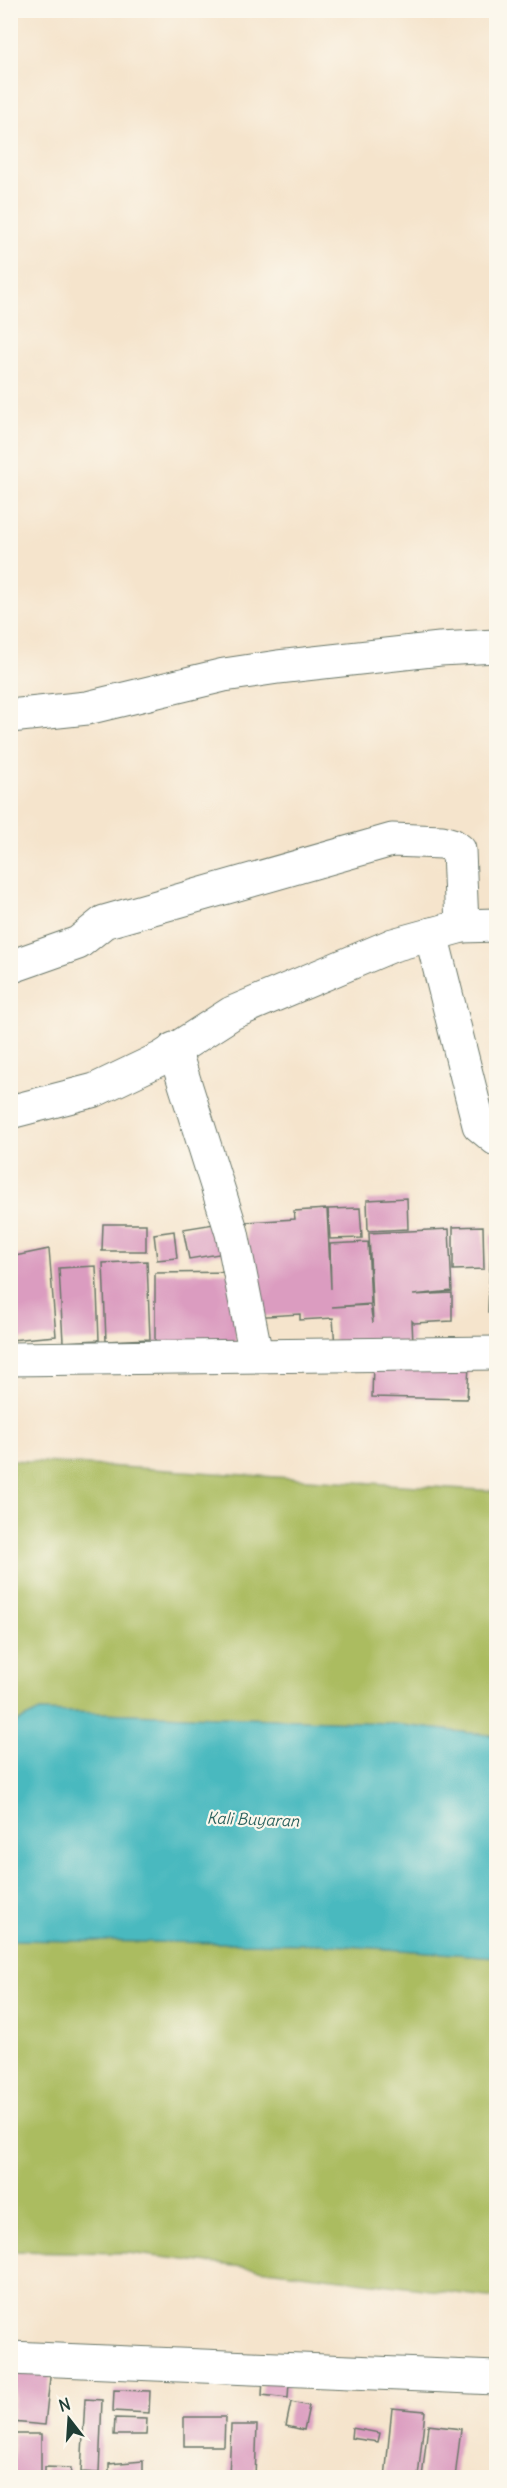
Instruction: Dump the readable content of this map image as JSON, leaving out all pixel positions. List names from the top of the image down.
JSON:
{
  "water": ["Kali Buyaran"],
  "north": "top"
}
